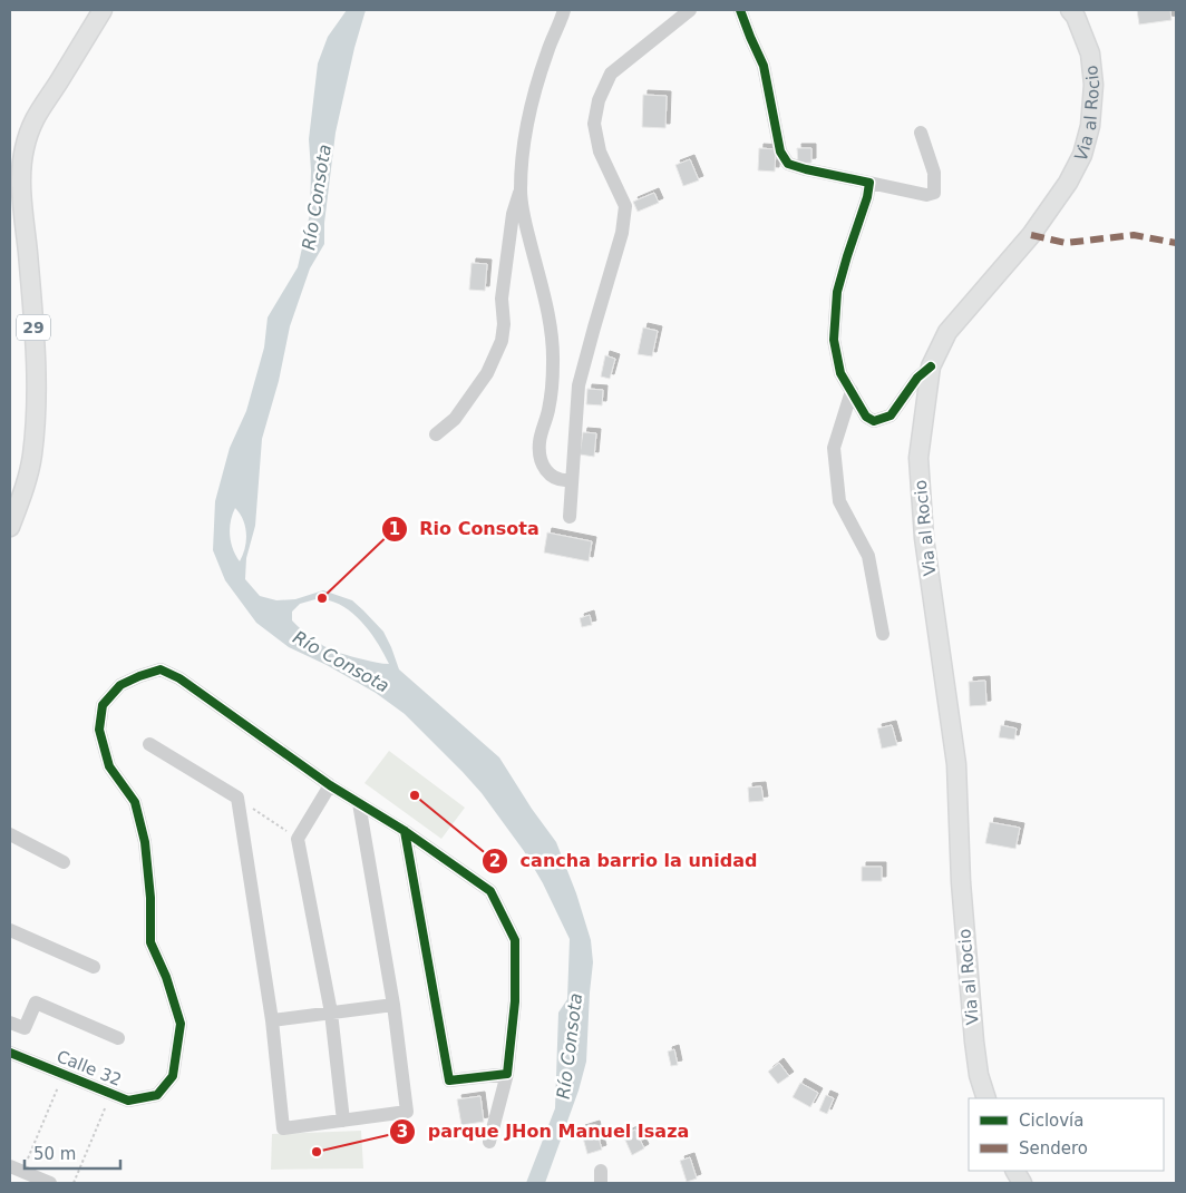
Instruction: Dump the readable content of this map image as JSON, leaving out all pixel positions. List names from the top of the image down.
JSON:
{
  "streets": {
    "main road": ["Via al Rocio", "29"],
    "street": ["Calle 32"]
  },
  "water": ["Río Consota"],
  "places": ["Rio Consota", "cancha barrio la unidad", "parque JHon Manuel Isaza"],
  "legend": ["Ciclovía", "Sendero"],
  "scale_bar": "50 m"
}
